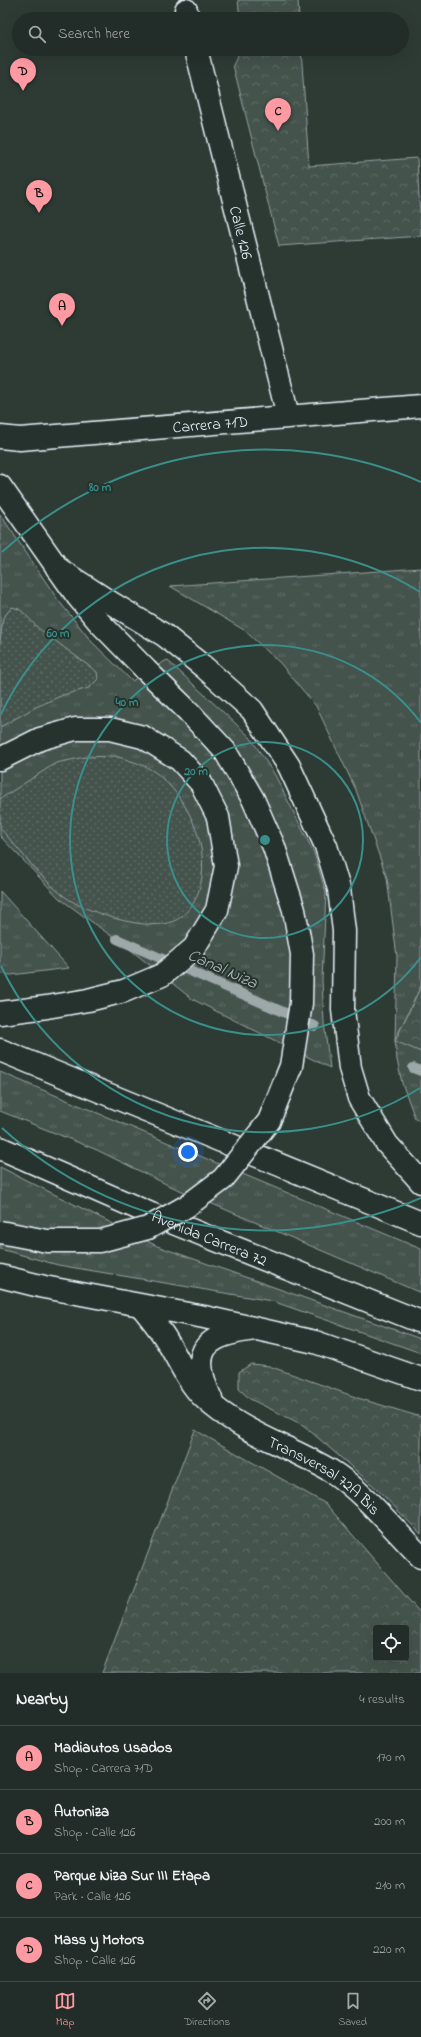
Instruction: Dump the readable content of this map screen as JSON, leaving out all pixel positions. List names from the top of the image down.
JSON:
{
  "streets": {
    "main road": [
      "Calle 126",
      "Carrera 71D",
      "Avenida Carrera 72",
      "Transversal 72A Bis"
    ]
  },
  "crossings": [
    ["Calle 126", "Carrera 71D"]
  ],
  "water": ["Canal Niza"],
  "page": {
    "search": "Search here",
    "pins": [
      "D",
      "C",
      "B",
      "A"
    ],
    "heading": ["Nearby", "4 results"],
    "list": [
      {
        "mark": "A",
        "name": "Madiautos Usados",
        "note": "Shop · Carrera 71D",
        "value": "170 m"
      },
      {
        "mark": "B",
        "name": "Autoniza",
        "note": "Shop · Calle 126",
        "value": "200 m"
      },
      {
        "mark": "C",
        "name": "Parque Niza Sur III Etapa",
        "note": "Park · Calle 126",
        "value": "210 m"
      },
      {
        "mark": "D",
        "name": "Mass y Motors",
        "note": "Shop · Calle 126",
        "value": "220 m"
      }
    ],
    "nav": ["Map", "Directions", "Saved"]
  },
  "rings": [
    "80 m",
    "60 m",
    "40 m",
    "20 m"
  ]
}
